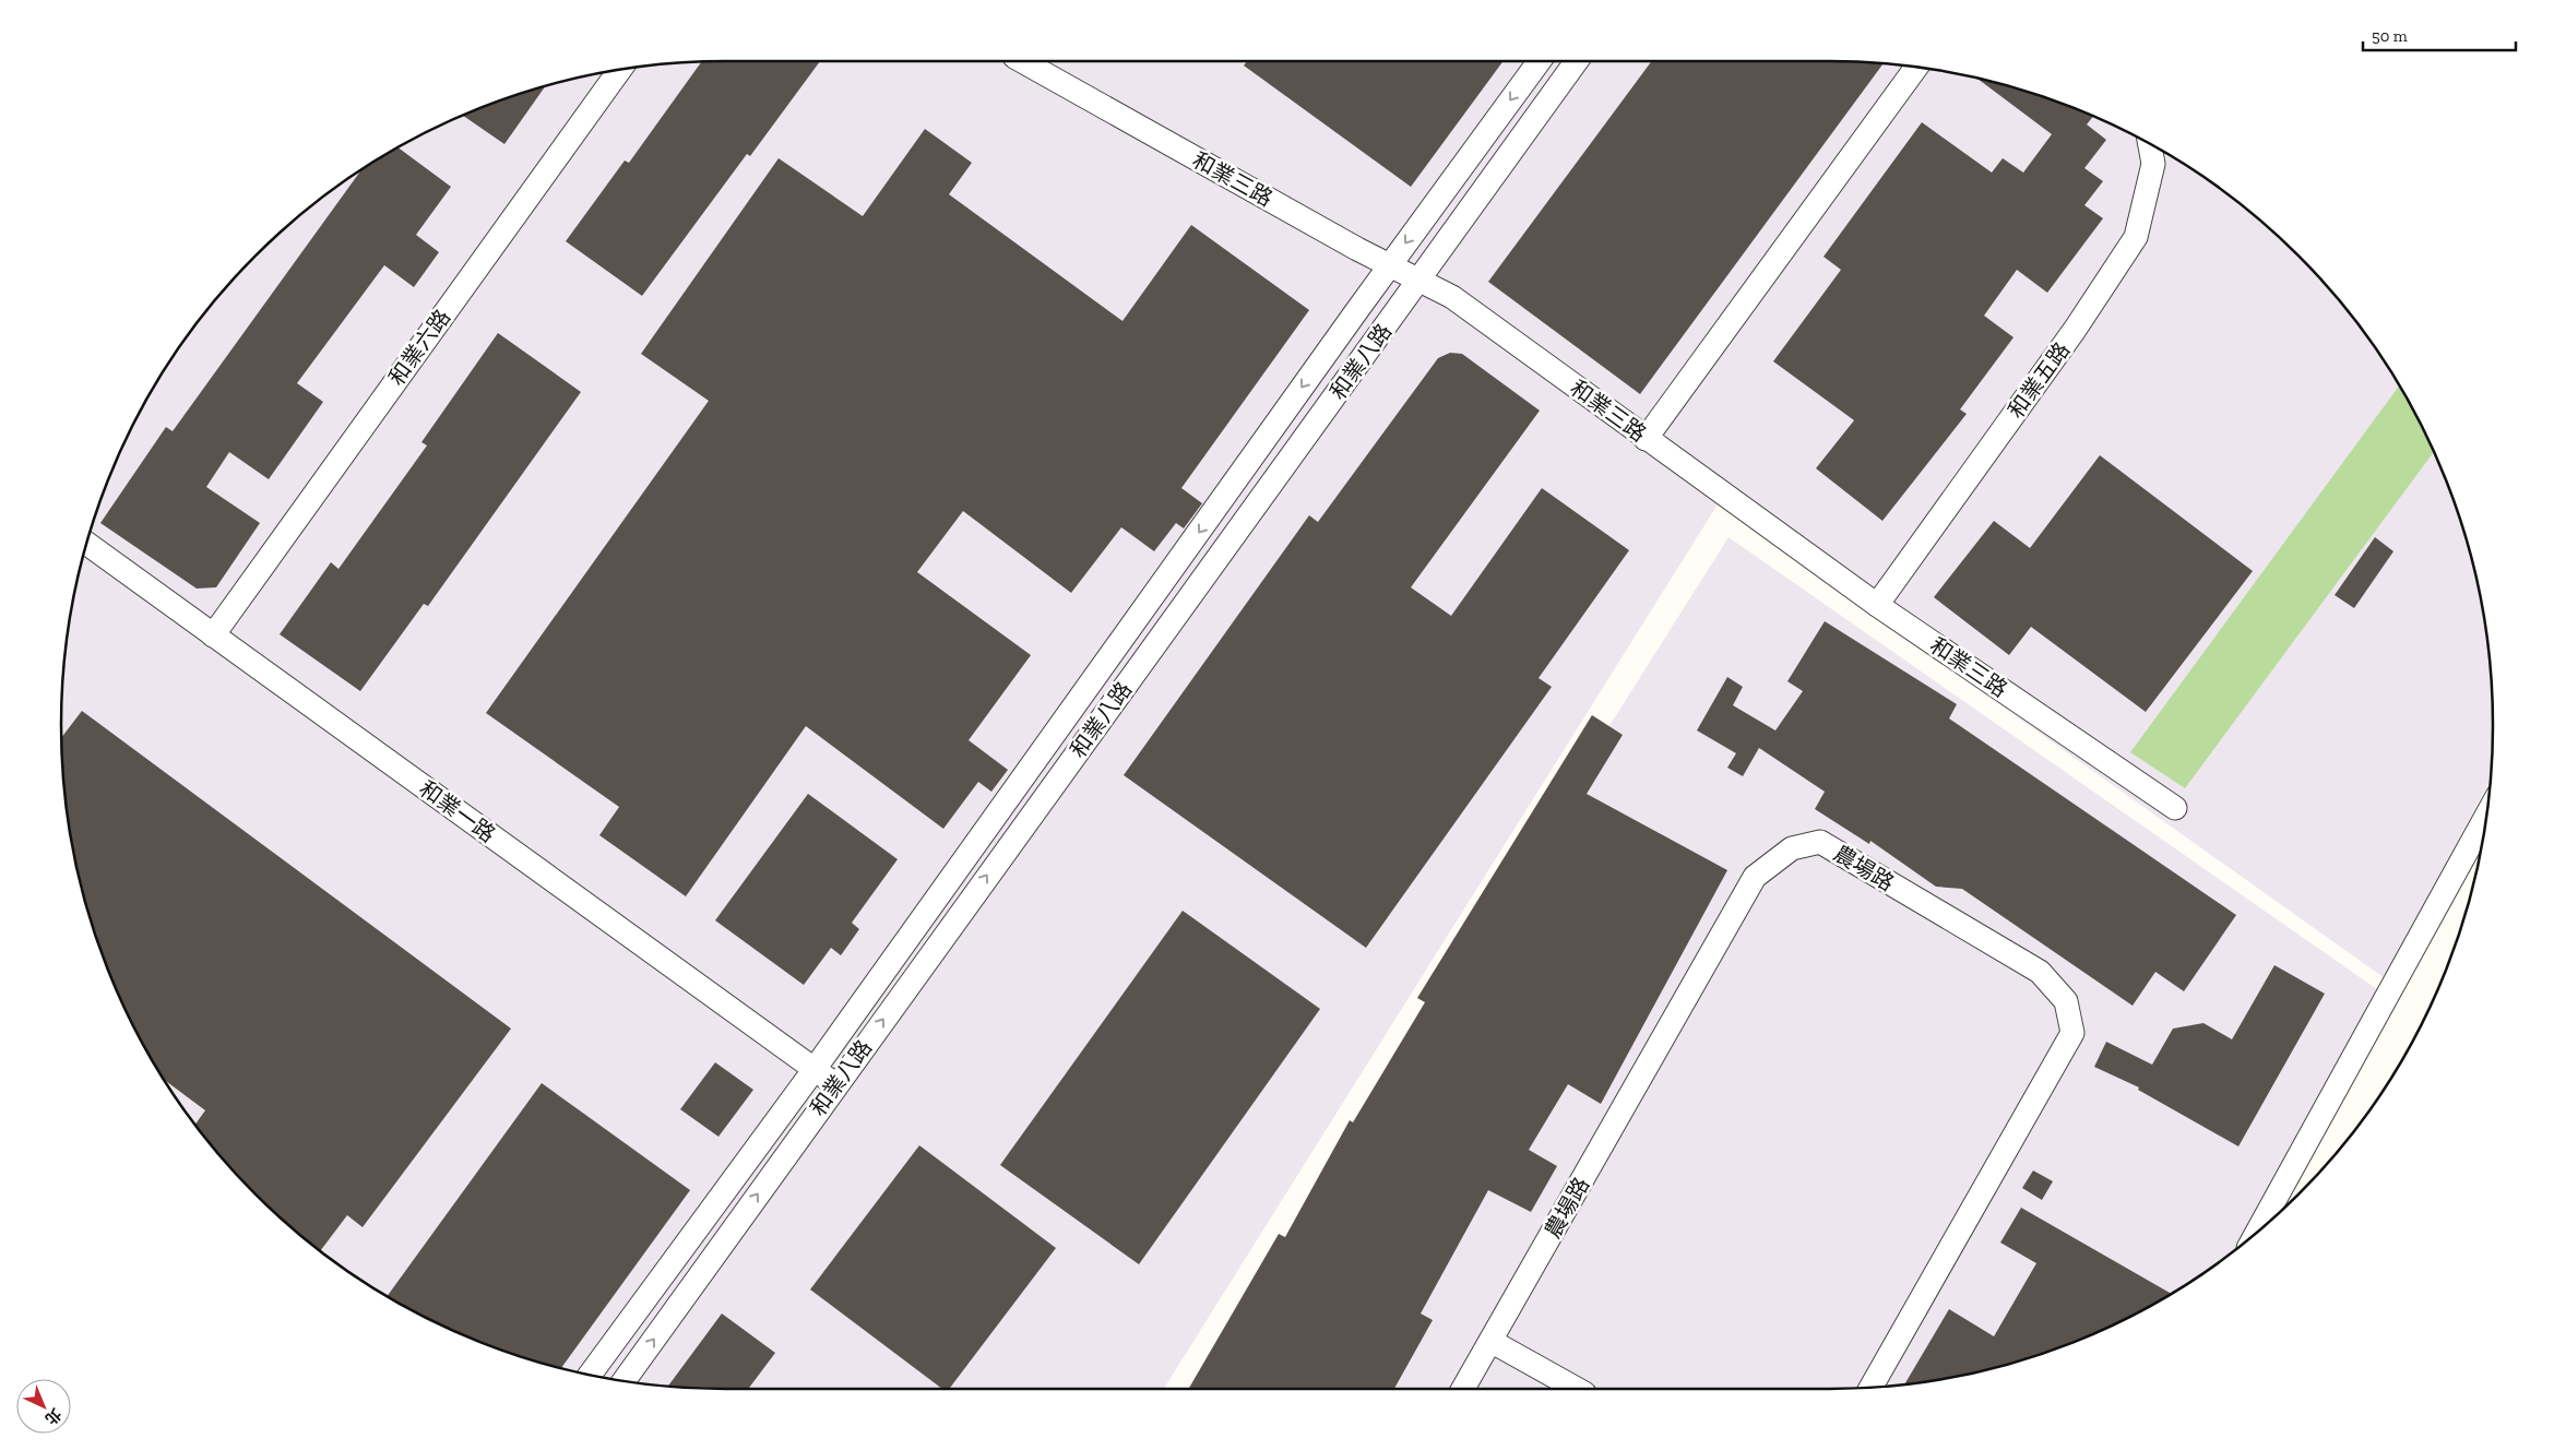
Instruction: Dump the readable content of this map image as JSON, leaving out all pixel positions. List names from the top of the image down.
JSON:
{
  "streets": {
    "street": [
      "和業三路",
      "和業六路",
      "和業八路",
      "和業五路",
      "和業一路",
      "農場路"
    ]
  },
  "crossings": [
    ["和業三路", "和業八路"],
    ["和業三路", "和業五路"],
    ["和業六路", "和業一路"],
    ["和業八路", "和業一路"]
  ],
  "scale_bar": "50 m",
  "north": "bottom right"
}
